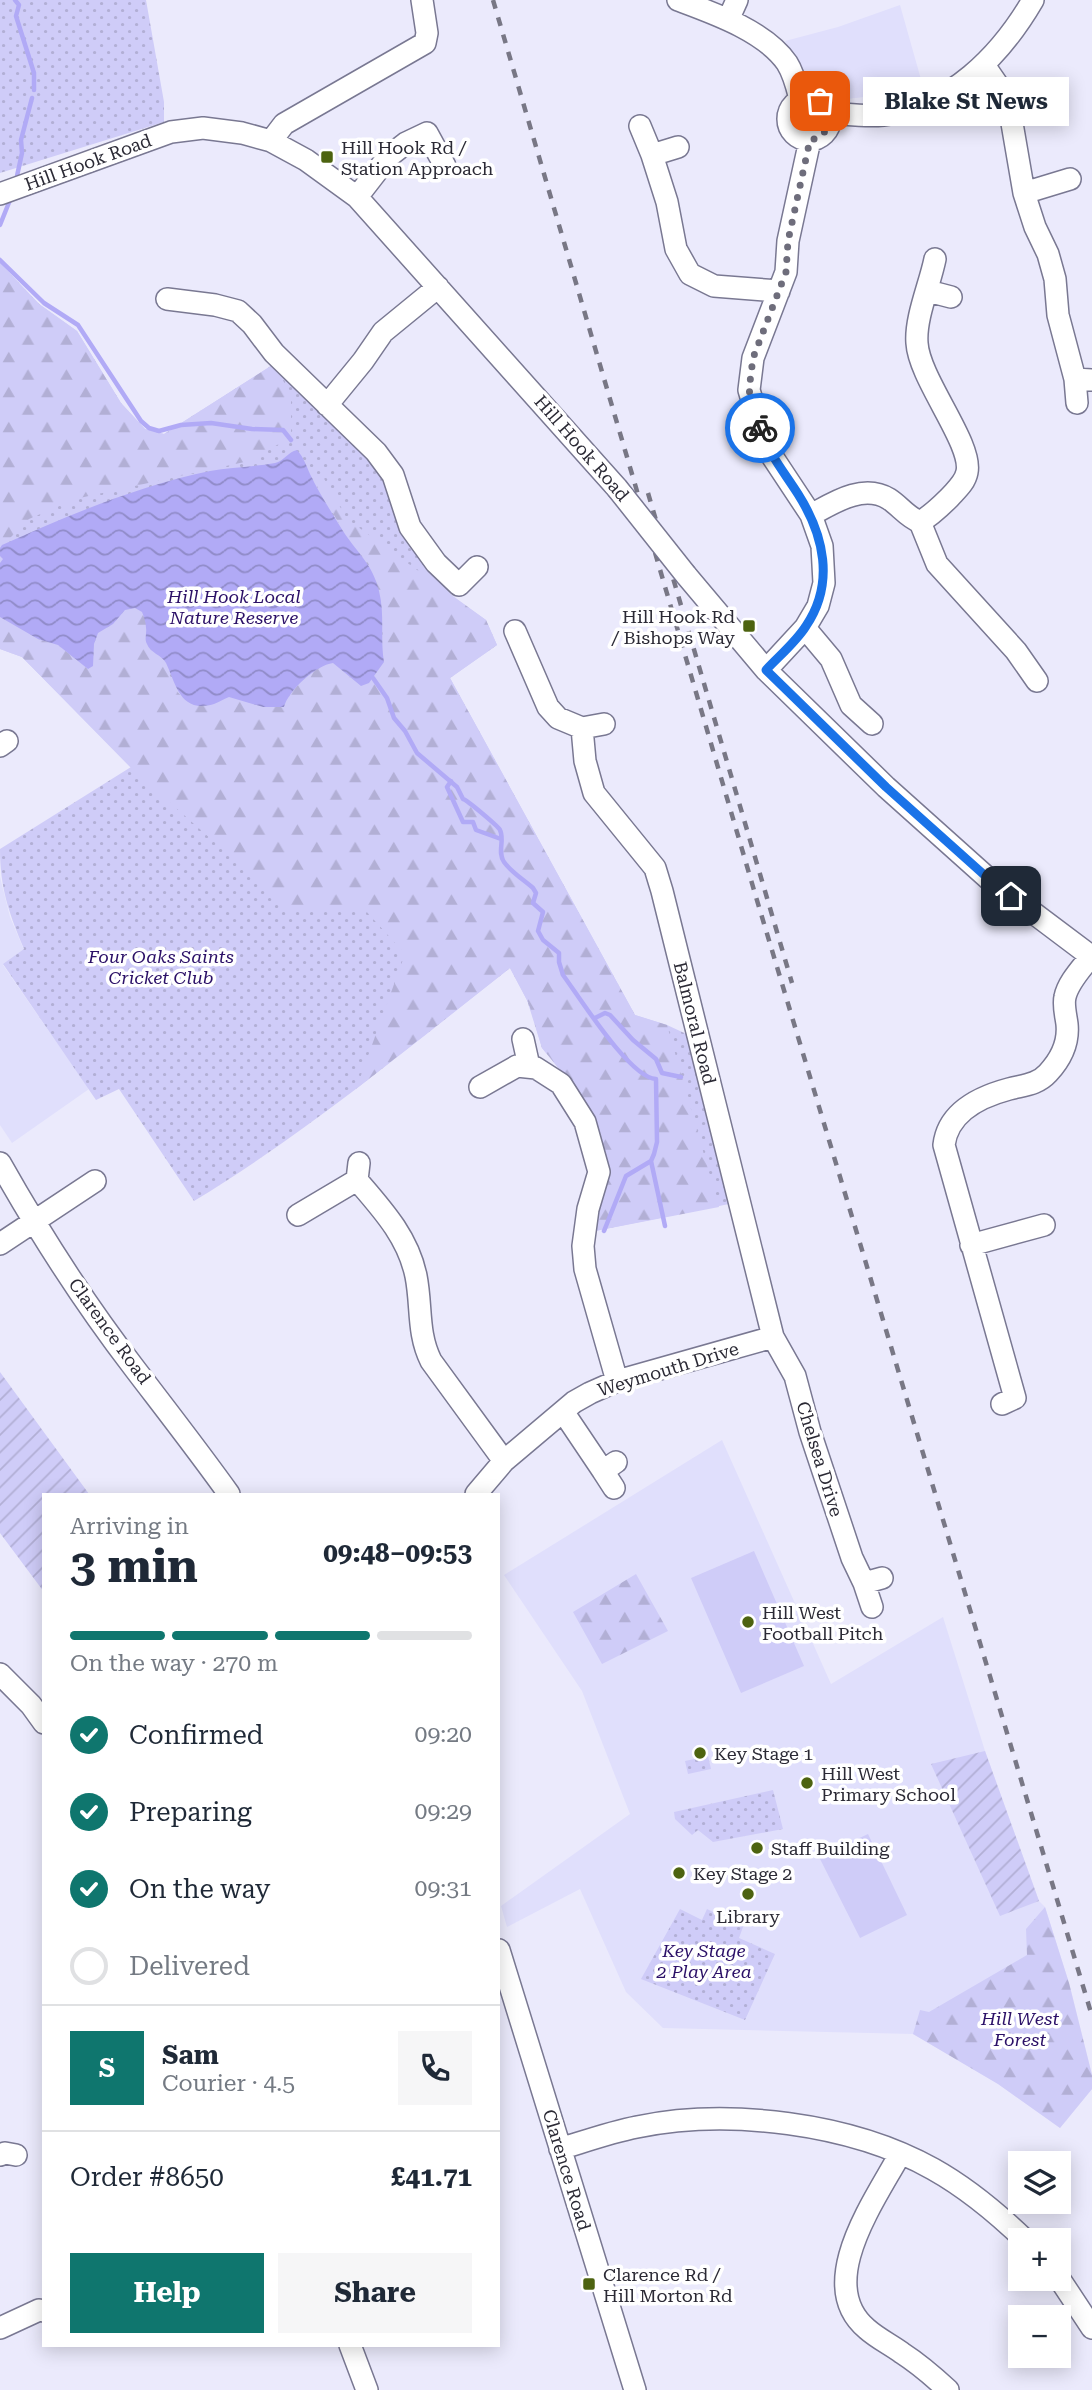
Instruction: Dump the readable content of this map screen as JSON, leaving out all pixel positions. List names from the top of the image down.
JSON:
{
  "streets": {
    "street": [
      "Hill Hook Road",
      "Balmoral Road",
      "Clarence Road",
      "Weymouth Drive",
      "Chelsea Drive"
    ]
  },
  "crossings": [
    ["Balmoral Road", "Weymouth Drive"],
    ["Balmoral Road", "Chelsea Drive"],
    ["Weymouth Drive", "Chelsea Drive"]
  ],
  "parks": [
    "Hill Hook Local Nature Reserve",
    "Four Oaks Saints Cricket Club",
    "Key Stage 2 Play Area",
    "Hill West Forest"
  ],
  "places": {
    "other": [
      "Blake St News",
      "Hill West Football Pitch",
      "Key Stage 1",
      "Hill West Primary School",
      "Staff Building",
      "Key Stage 2",
      "Library"
    ],
    "transit": ["Hill Hook Rd / Station Approach", "Hill Hook Rd / Bishops Way", "Clarence Rd / Hill Morton Rd"]
  },
  "page": {
    "bubble": "Blake St News",
    "heading": ["3 min", "Arriving in", "09:48–09:53"],
    "panel": [
      "Sam",
      "Courier · 4.5",
      "Order #8650",
      "£41.71"
    ],
    "bar": "On the way · 270 m",
    "list": [
      ["Confirmed", "09:20"],
      ["Preparing", "09:29"],
      ["On the way", "09:31"],
      "Delivered"
    ],
    "round": "S",
    "map_buttons": ["+", "−"],
    "buttons": ["Help", "Share"]
  }
}
